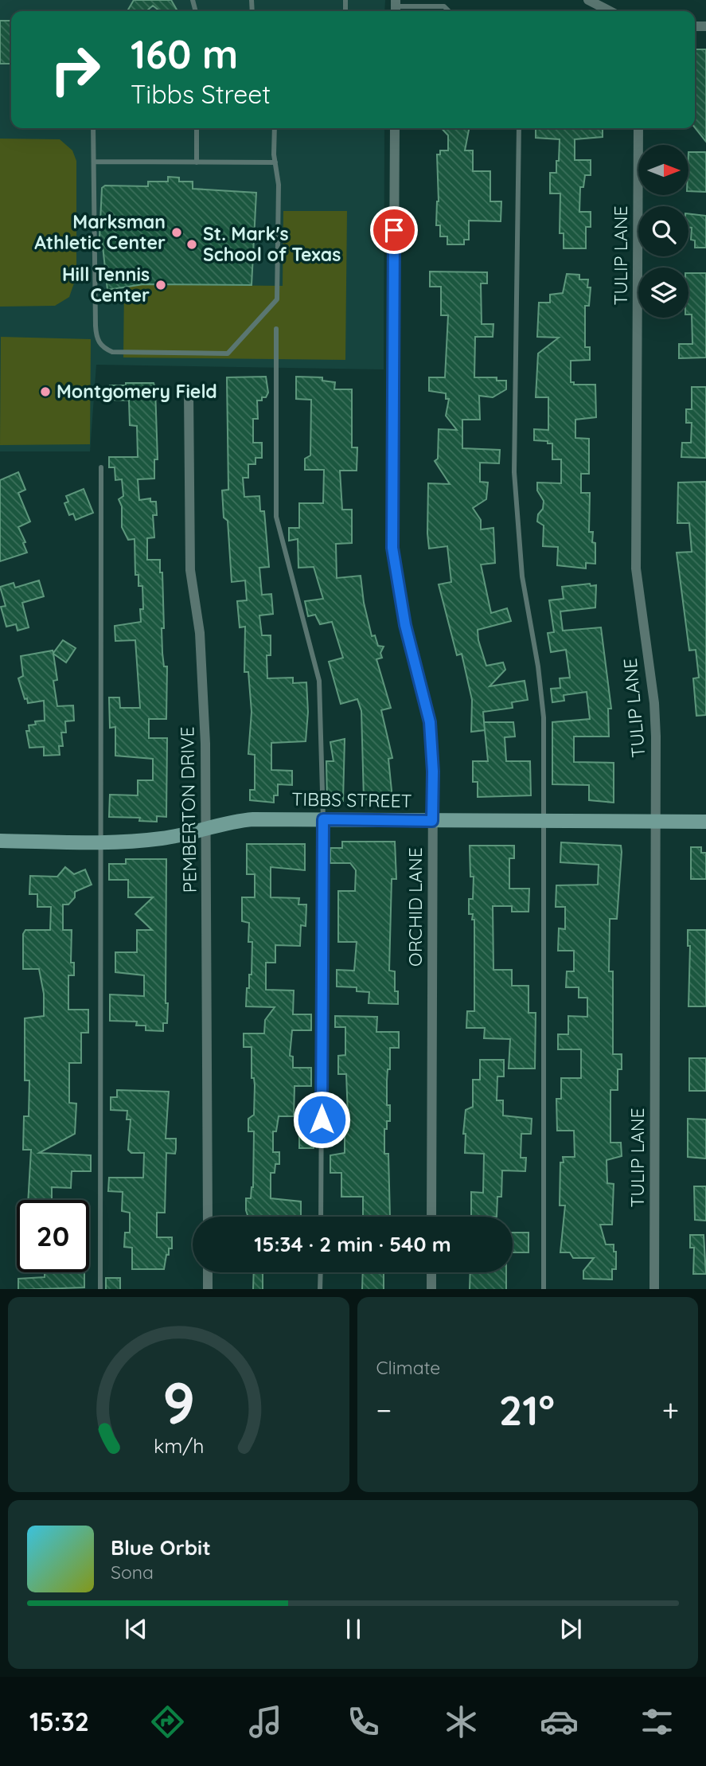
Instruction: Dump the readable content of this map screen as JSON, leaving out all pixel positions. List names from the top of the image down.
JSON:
{
  "streets": {
    "street": [
      "TULIP LANE",
      "TIBBS STREET",
      "PEMBERTON DRIVE",
      "ORCHID LANE"
    ]
  },
  "crossings": [
    ["TULIP LANE", "TIBBS STREET"],
    ["TIBBS STREET", "PEMBERTON DRIVE"],
    ["TIBBS STREET", "ORCHID LANE"]
  ],
  "places": [
    "Marksman Athletic Center",
    "St. Mark's School of Texas",
    "Hill Tennis Center",
    "Montgomery Field"
  ],
  "north": "right",
  "page": {
    "turn": ["160 m", "Tibbs Street"],
    "limit": "20",
    "trip": "15:34 · 2 min · 540 m",
    "tile": "Climate",
    "heat": ["−", "21°", "+"],
    "song": ["Blue Orbit", "Sona"],
    "tabs": "15:32",
    "gauge": ["9", "km/h"]
  }
}
